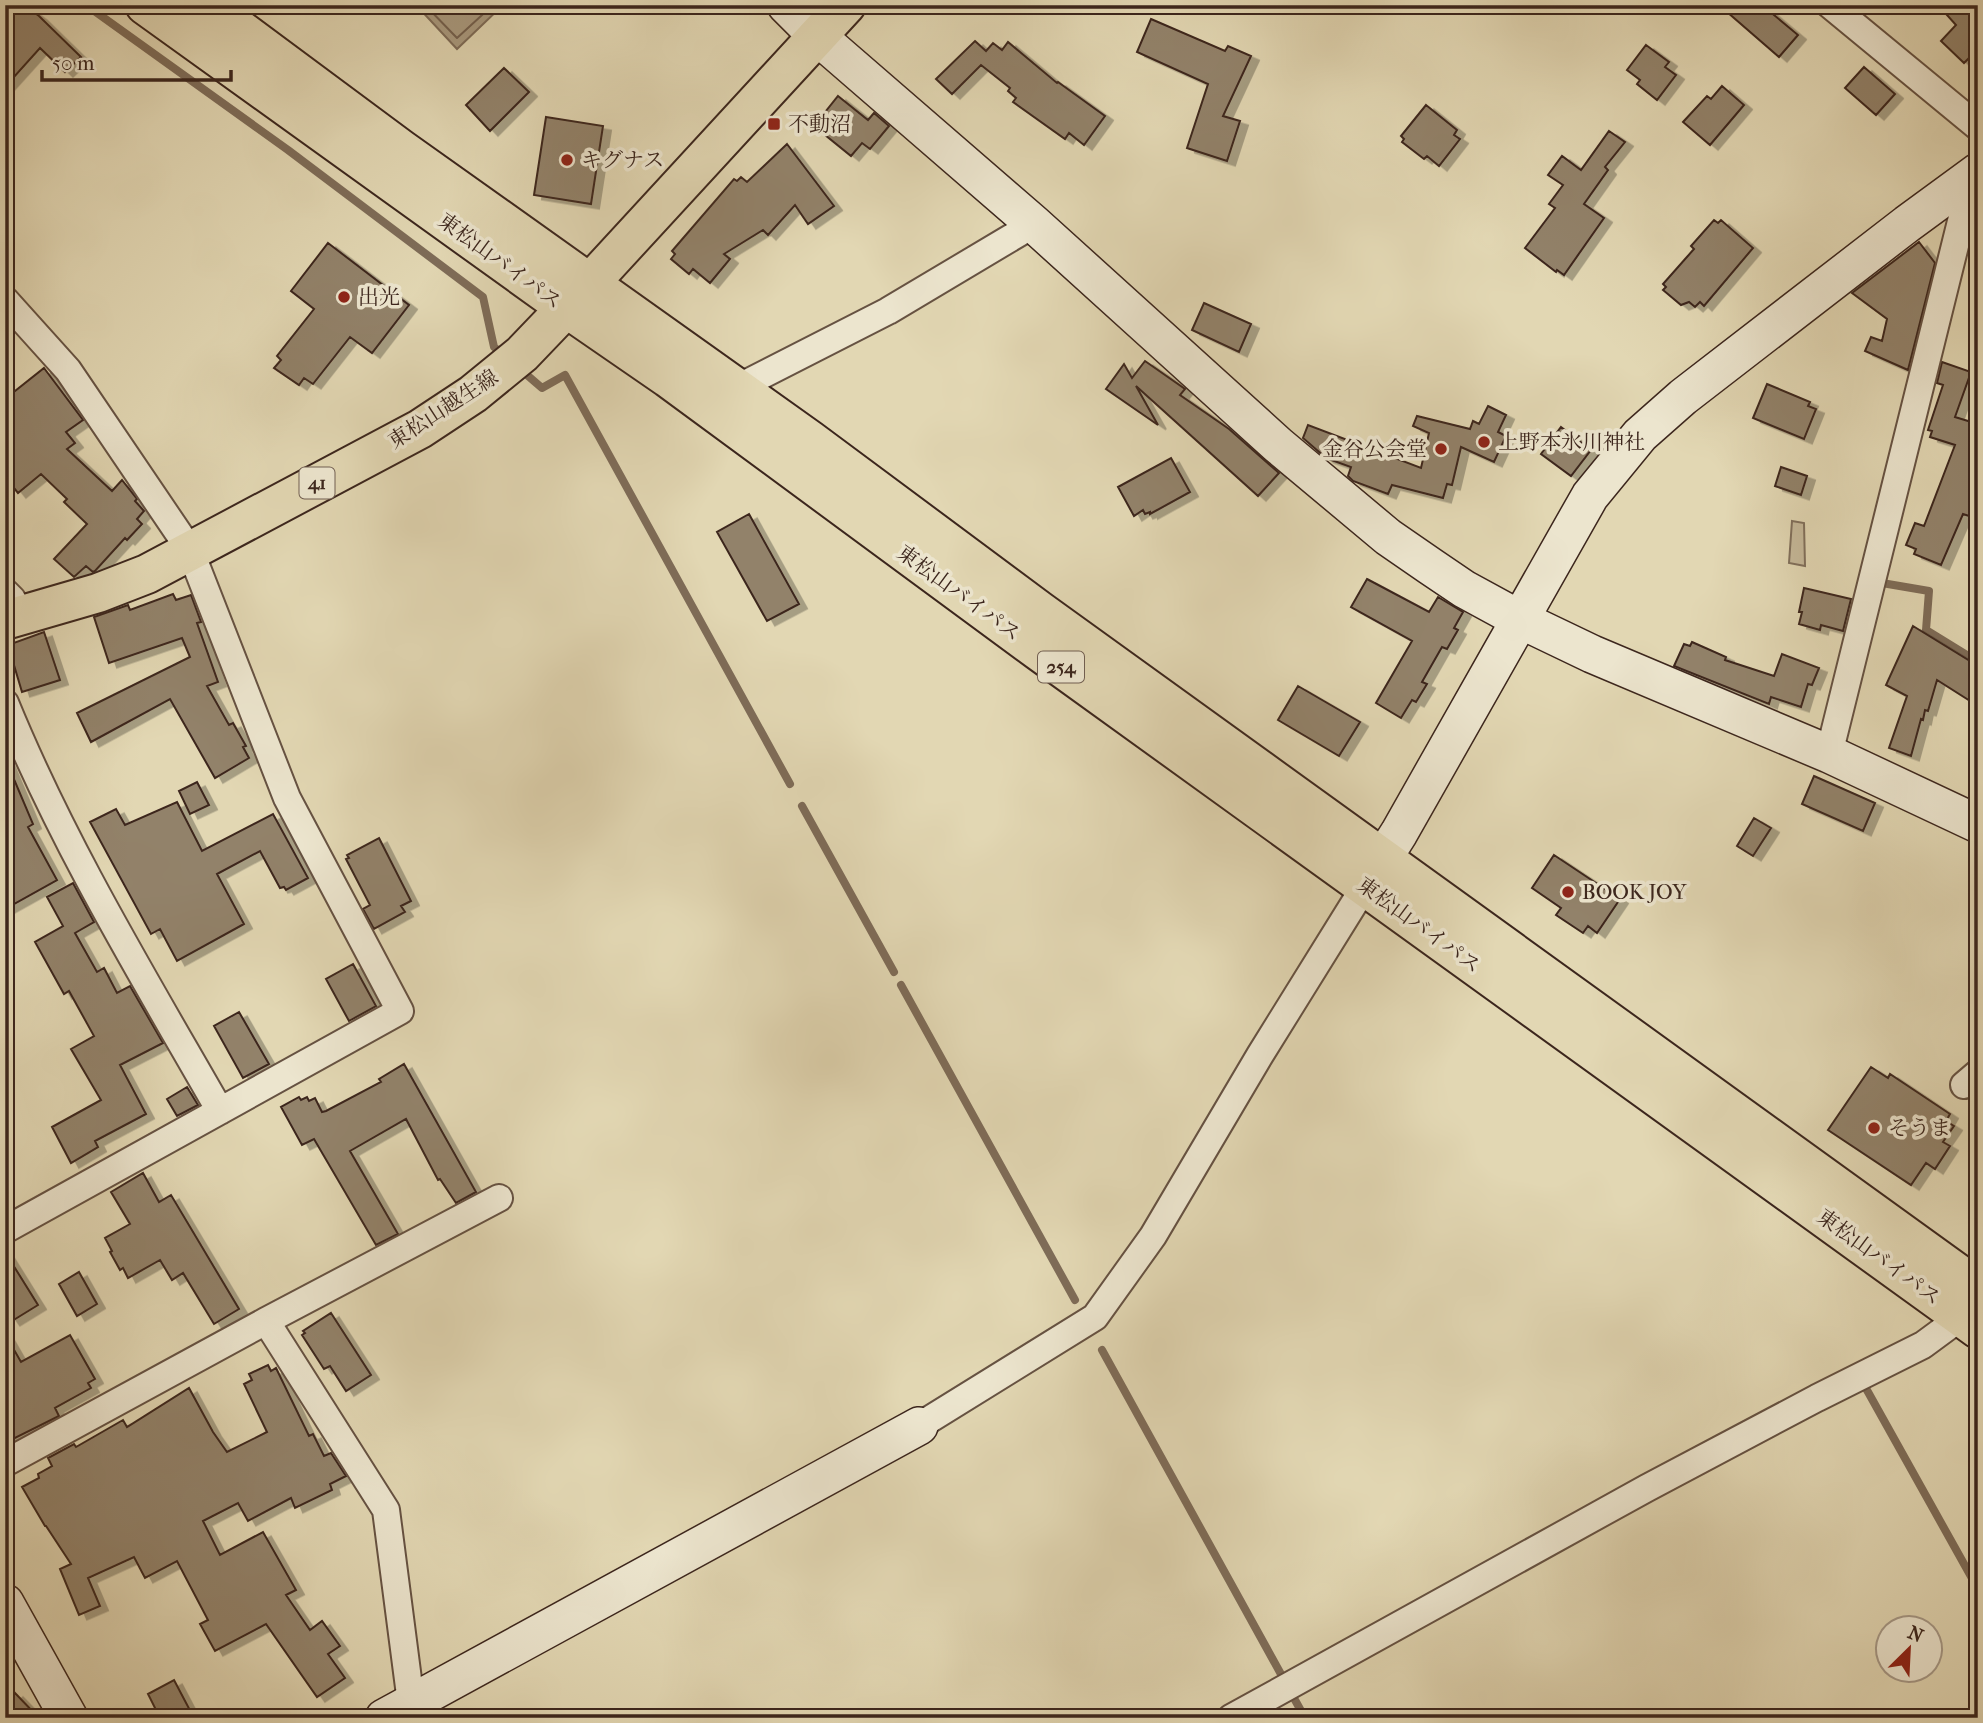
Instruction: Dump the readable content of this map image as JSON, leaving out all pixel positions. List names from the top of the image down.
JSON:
{
  "streets": {
    "main road": [
      "東松山バイパス",
      "東松山越生線",
      "41",
      "254"
    ]
  },
  "crossings": [
    ["東松山バイパス", "東松山越生線"]
  ],
  "places": {
    "transit": ["不動沼"],
    "other": [
      "キグナス",
      "出光",
      "上野本氷川神社",
      "金谷公会堂",
      "BOOK JOY",
      "そうま"
    ]
  },
  "scale_bar": "50 m",
  "north": "top right"
}
